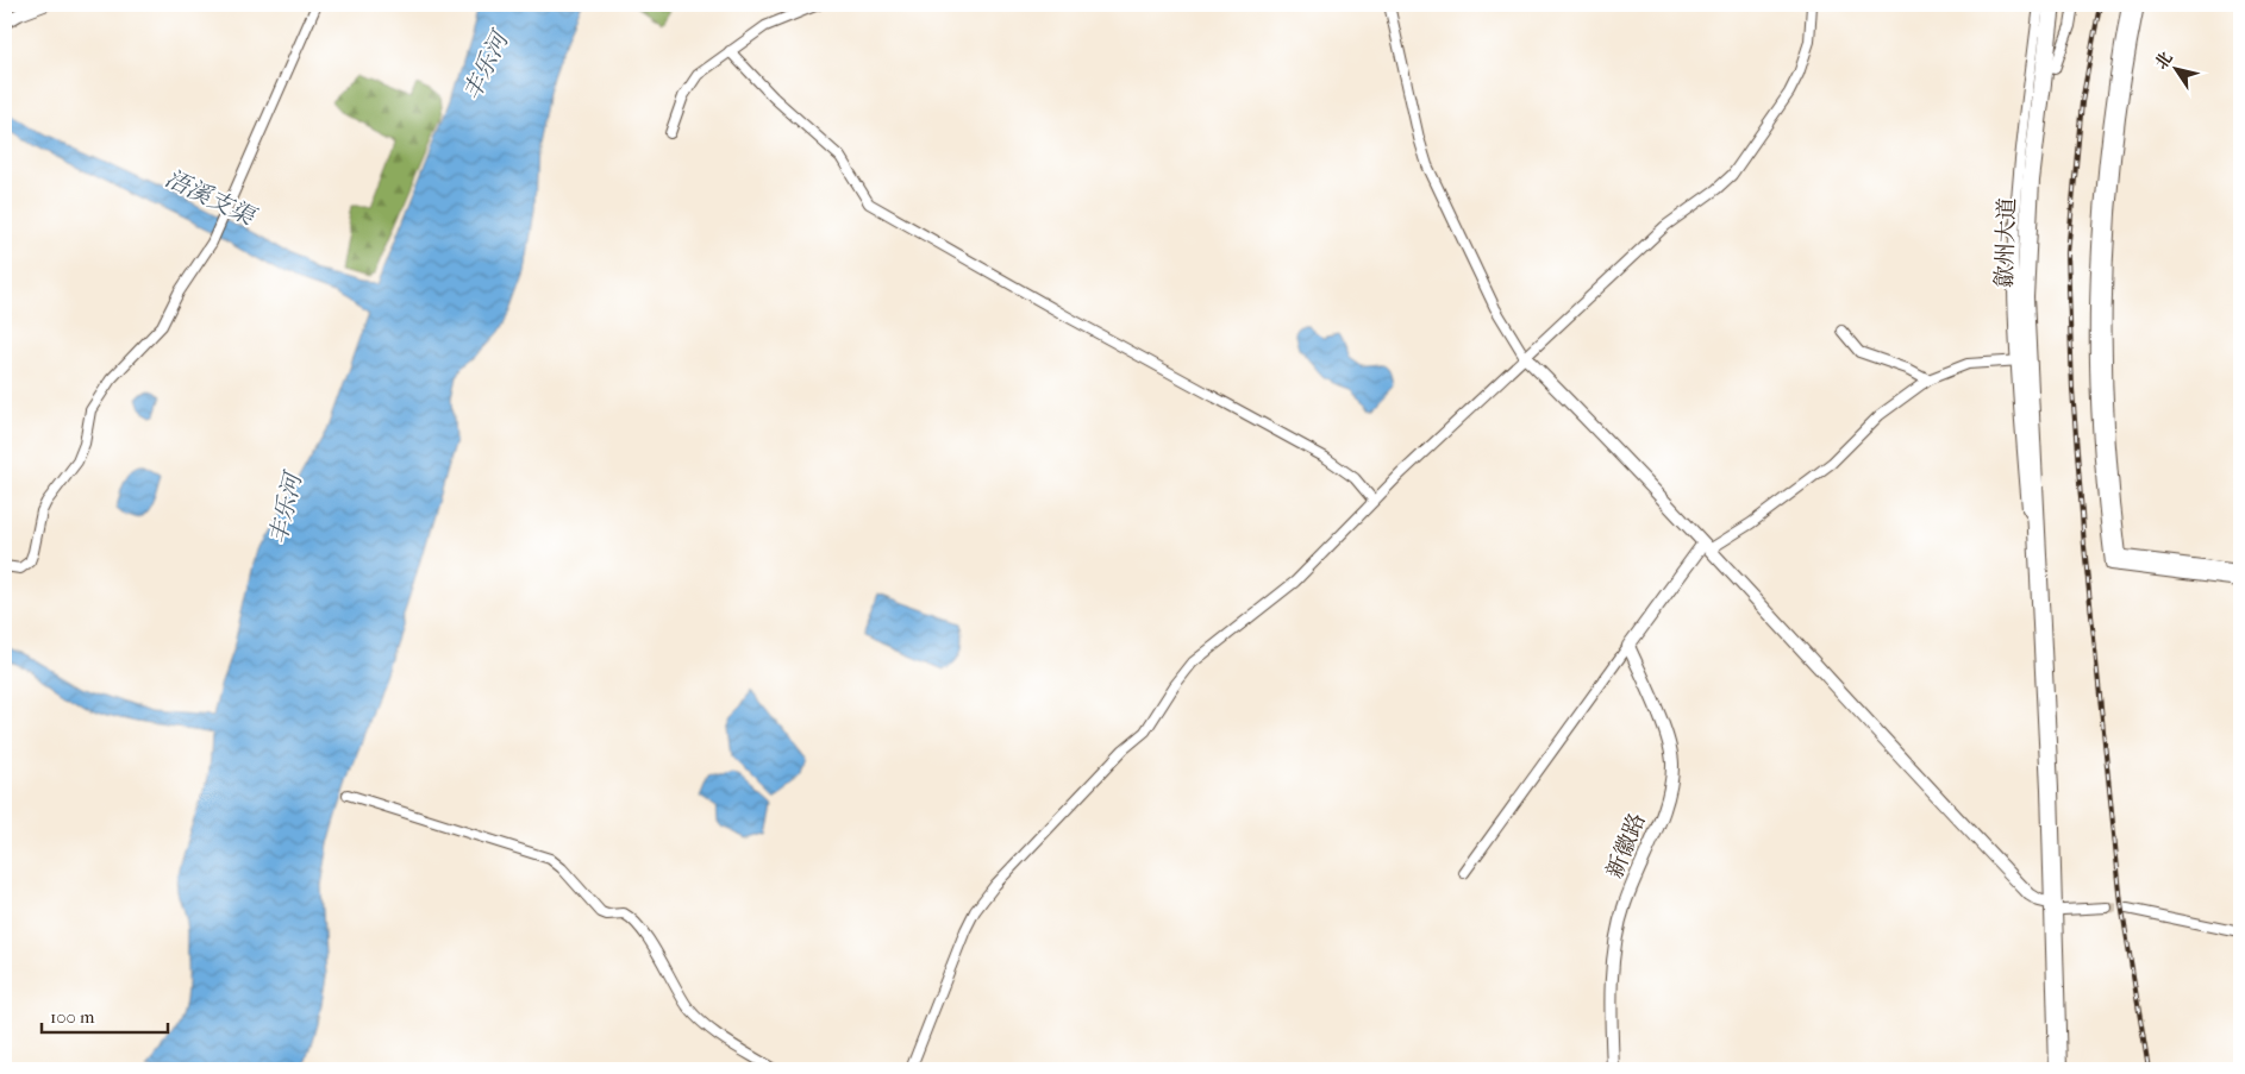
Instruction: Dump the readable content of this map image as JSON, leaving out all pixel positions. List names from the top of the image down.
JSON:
{
  "streets": {
    "highway": ["歙州大道"],
    "street": ["新徽路"]
  },
  "water": ["丰乐河", "浯溪支渠"],
  "scale_bar": "100 m",
  "north": "top left"
}
